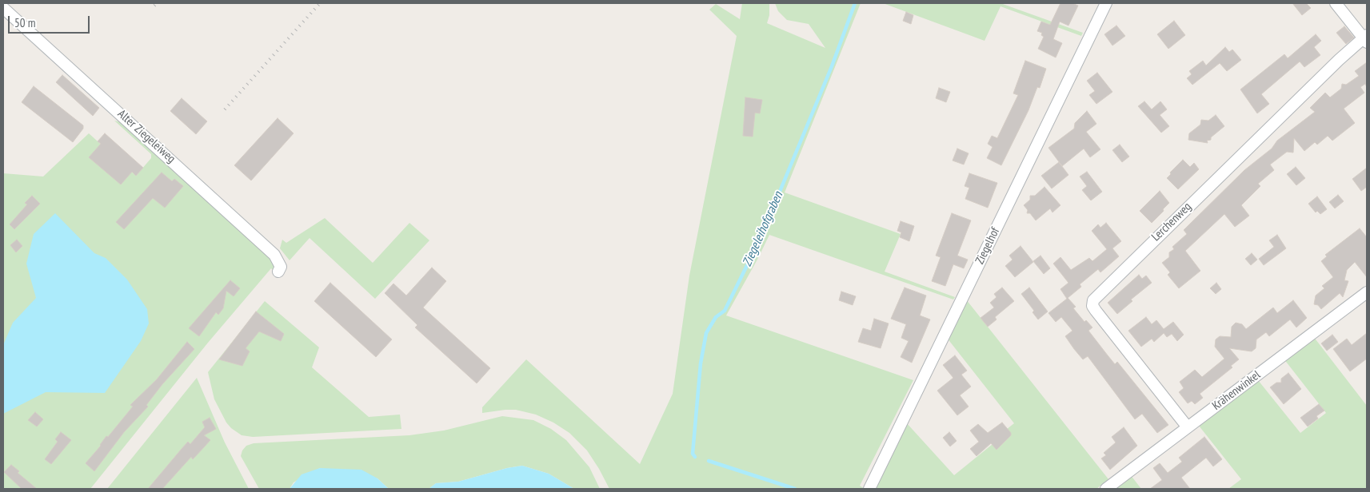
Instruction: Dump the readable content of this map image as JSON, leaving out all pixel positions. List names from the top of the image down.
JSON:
{
  "streets": {
    "street": [
      "Alter Ziegeleiweg",
      "Lerchenweg",
      "Ziegelhof",
      "Krähenwinkel"
    ]
  },
  "crossings": [
    ["Lerchenweg", "Krähenwinkel"]
  ],
  "water": ["Ziegeleihofgraben"],
  "scale_bar": "50 m"
}
